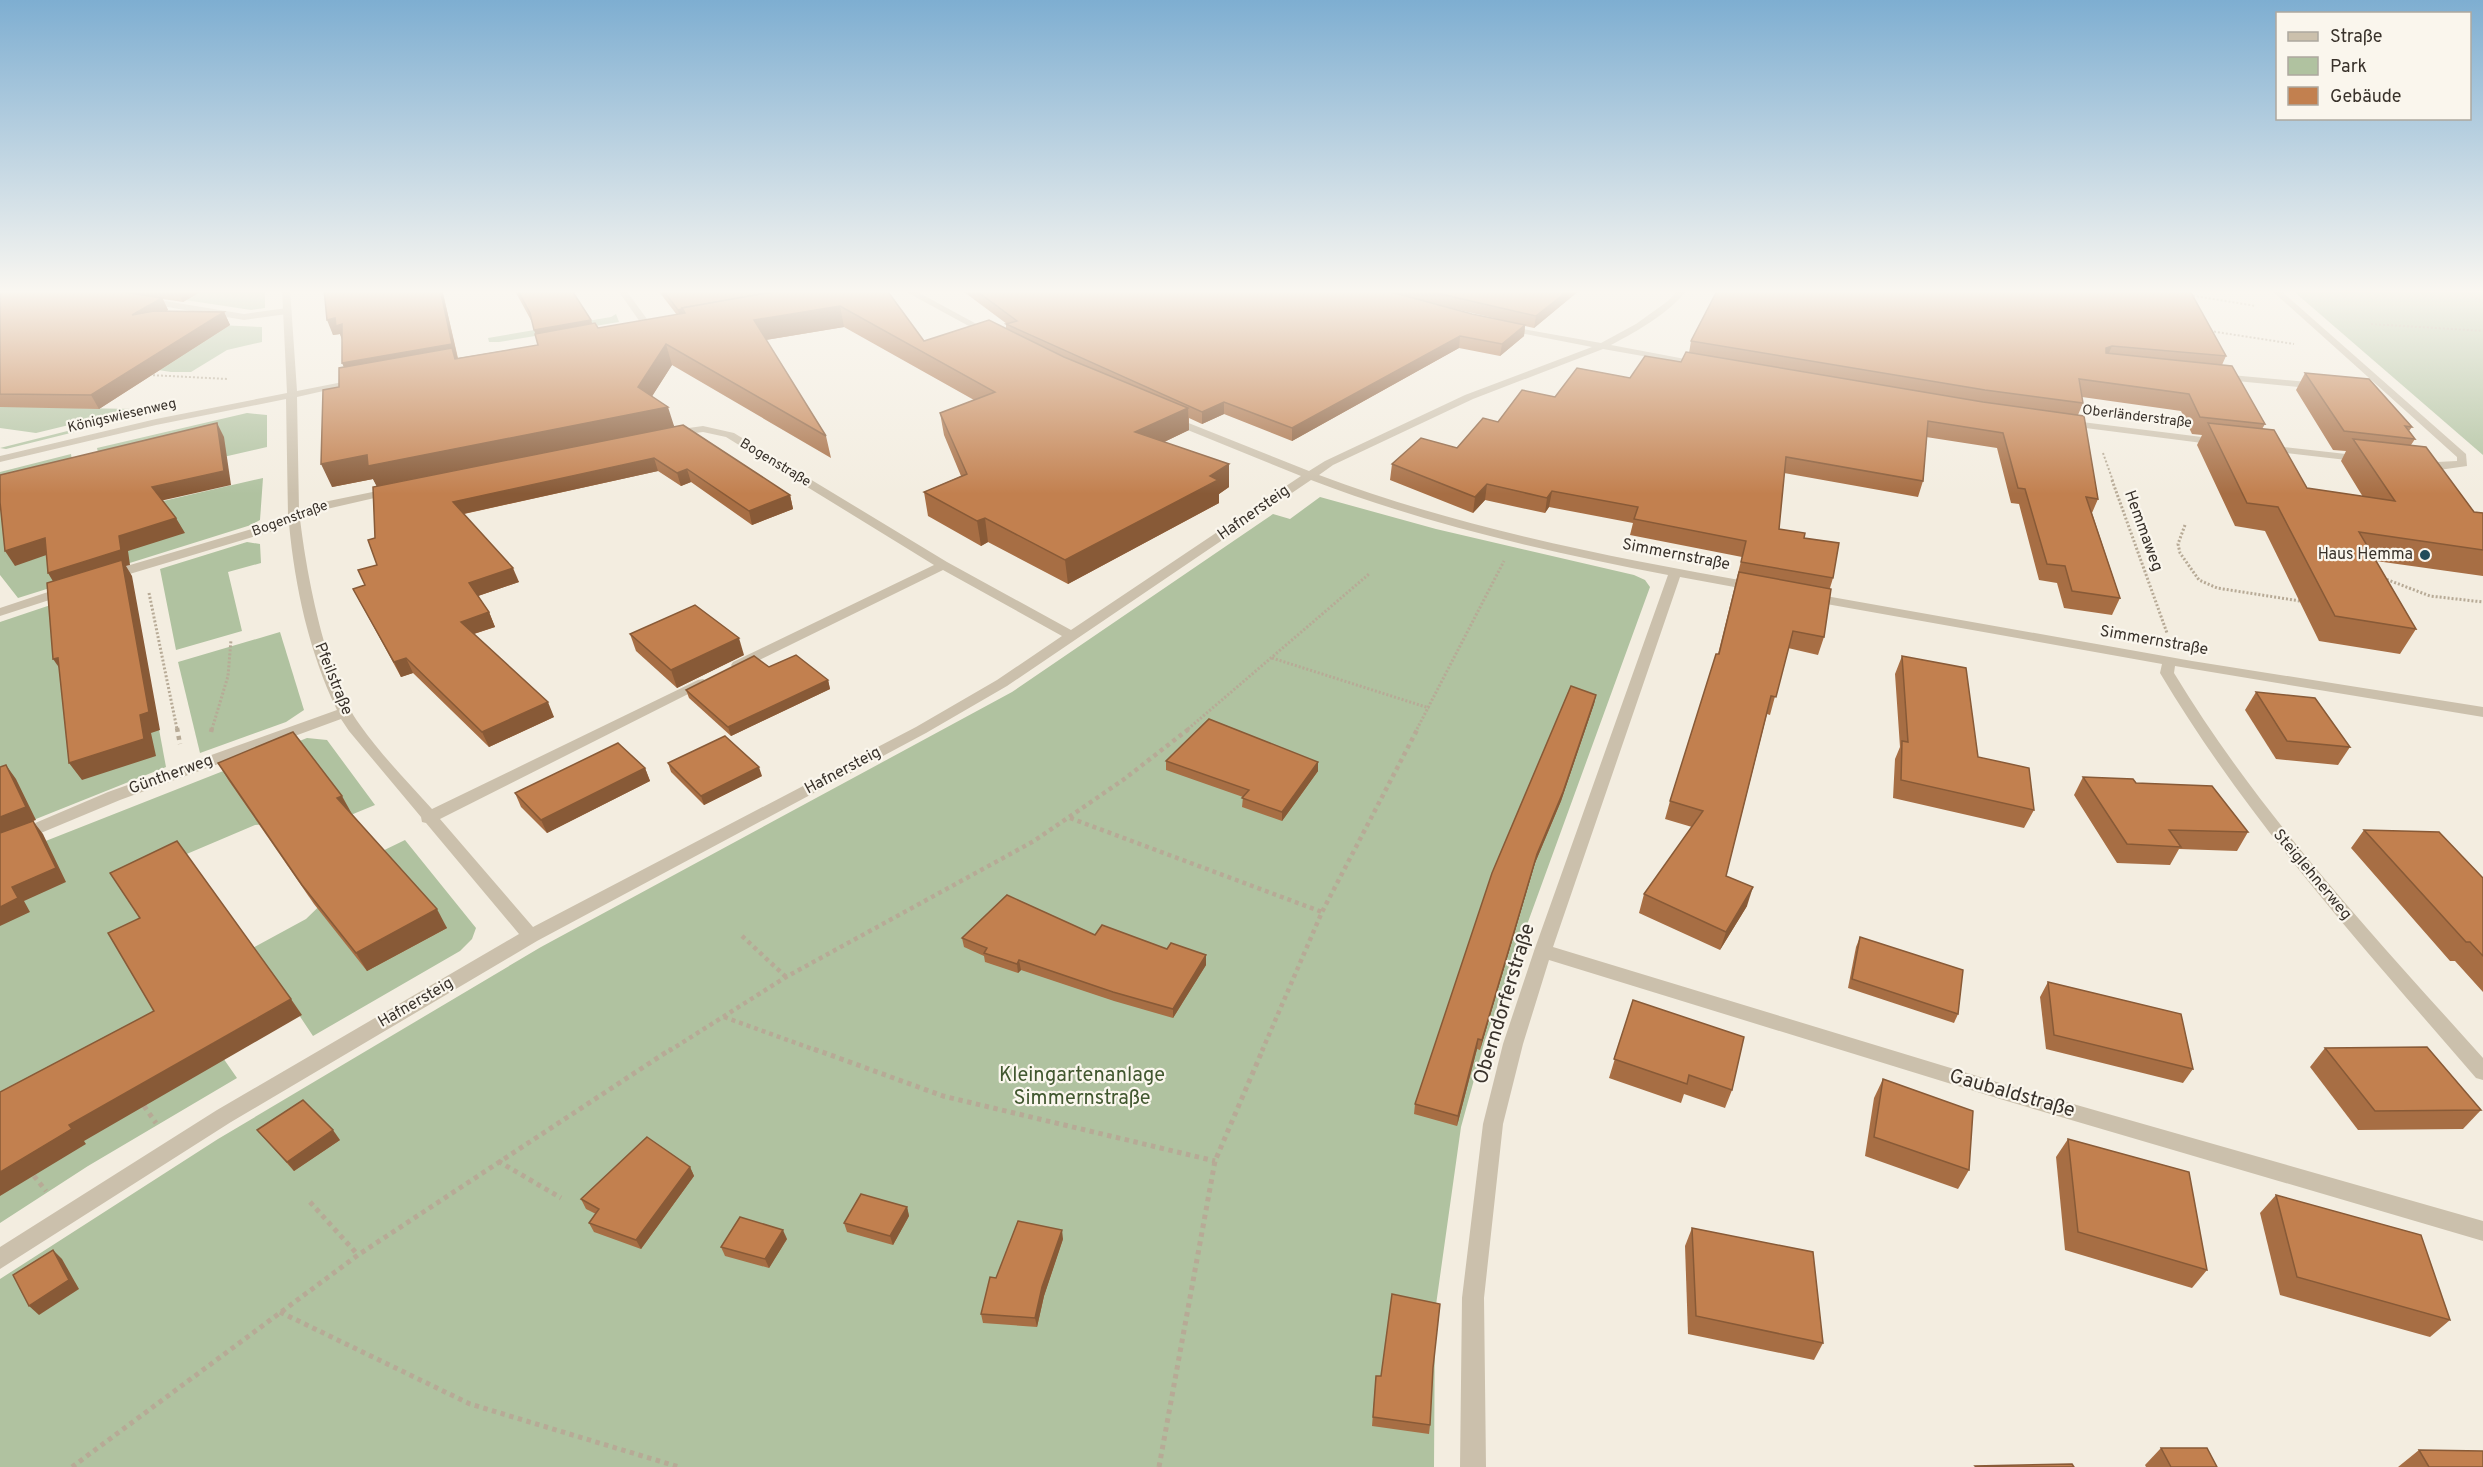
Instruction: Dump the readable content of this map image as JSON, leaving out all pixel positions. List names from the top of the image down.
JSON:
{
  "streets": {
    "street": [
      "Königswiesenweg",
      "Oberländerstraße",
      "Bogenstraße",
      "Hafnersteig",
      "Simmernstraße",
      "Pfeilstraße",
      "Güntherweg",
      "Steiglehnerweg",
      "Oberndorferstraße",
      "Gaubaldstraße"
    ],
    "path": ["Hemmaweg"]
  },
  "crossings": [
    ["Königswiesenweg", "Pfeilstraße"],
    ["Oberländerstraße", "Hemmaweg"],
    ["Bogenstraße", "Hafnersteig"],
    ["Bogenstraße", "Pfeilstraße"],
    ["Hafnersteig", "Simmernstraße"],
    ["Hafnersteig", "Pfeilstraße"],
    ["Simmernstraße", "Steiglehnerweg"],
    ["Simmernstraße", "Oberndorferstraße"],
    ["Pfeilstraße", "Güntherweg"],
    ["Oberndorferstraße", "Gaubaldstraße"]
  ],
  "parks": ["Kleingartenanlage Simmernstraße"],
  "places": ["Haus Hemma"],
  "legend": ["Straße", "Park", "Gebäude"]
}
